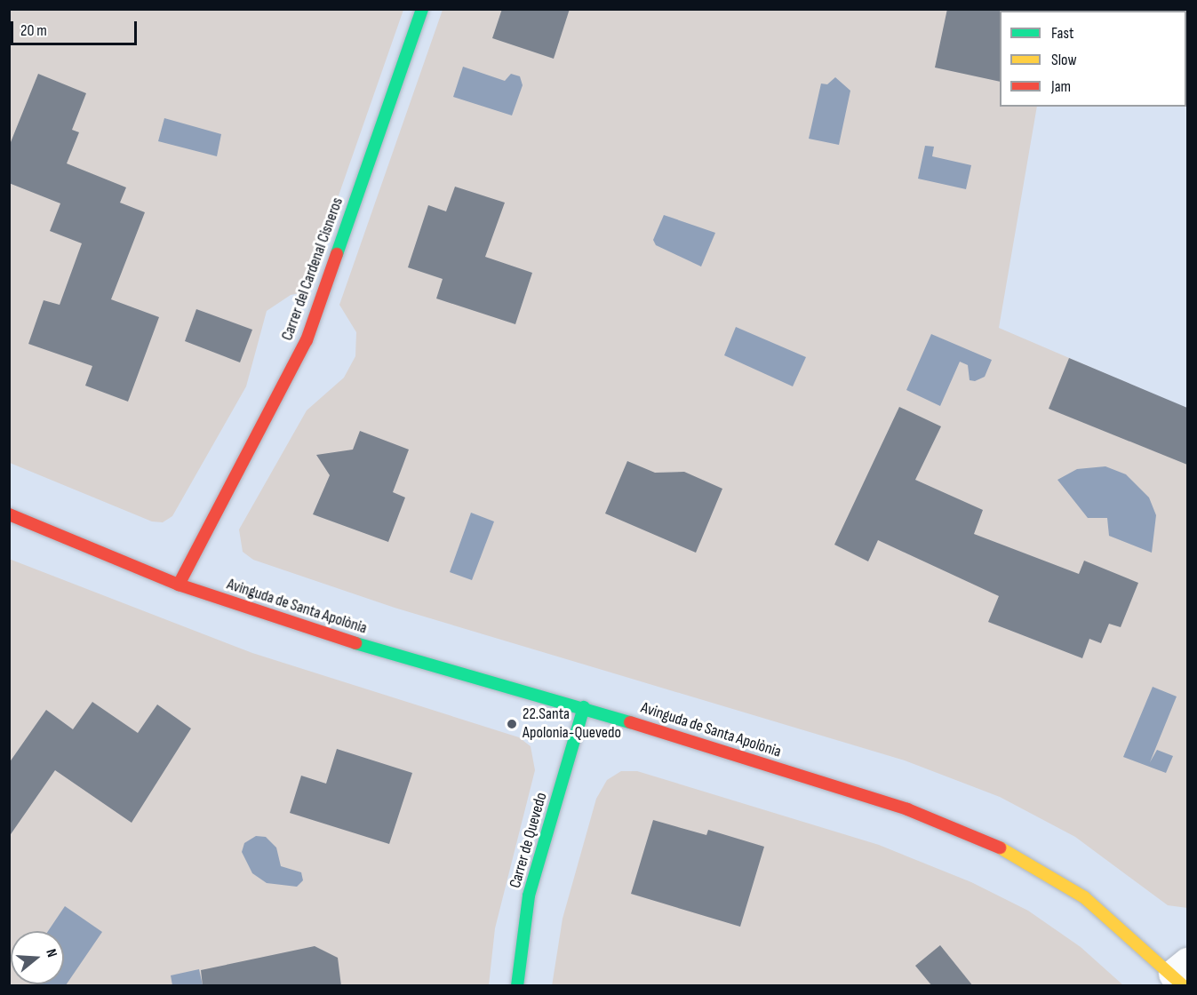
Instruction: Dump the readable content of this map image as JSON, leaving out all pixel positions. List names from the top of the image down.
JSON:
{
  "streets": {
    "street": ["Carrer del Cardenal Cisneros", "Avinguda de Santa Apolònia", "Carrer de Quevedo"]
  },
  "crossings": [
    ["Carrer del Cardenal Cisneros", "Avinguda de Santa Apolònia"],
    ["Avinguda de Santa Apolònia", "Carrer de Quevedo"]
  ],
  "places": ["22.Santa Apolonia-Quevedo"],
  "legend": ["Fast", "Slow", "Jam"],
  "scale_bar": "20 m",
  "north": "right"
}
